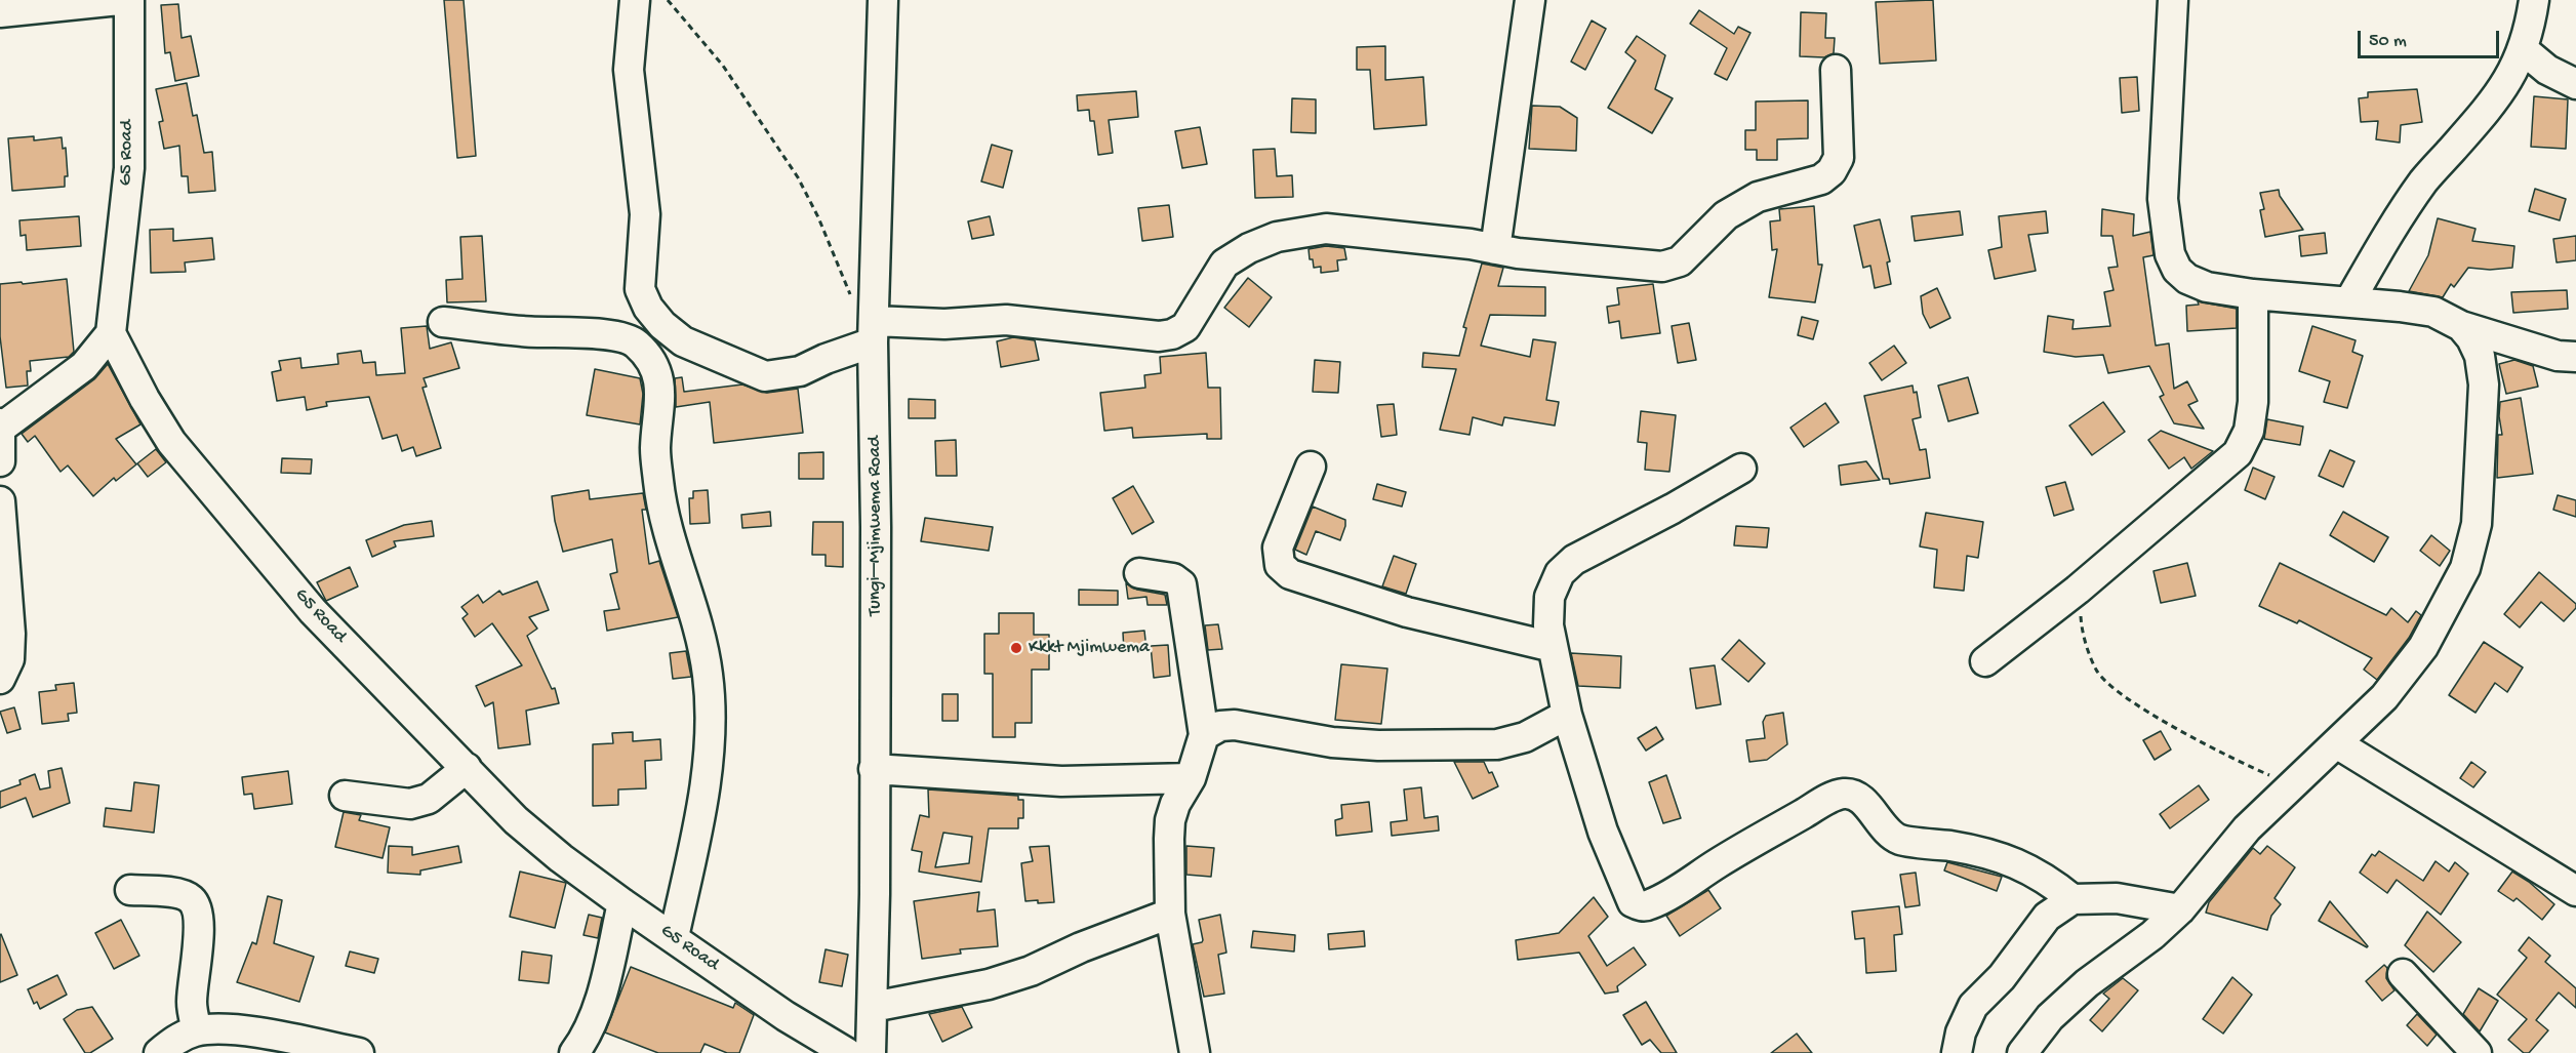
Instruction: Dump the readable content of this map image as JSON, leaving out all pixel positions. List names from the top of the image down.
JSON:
{
  "streets": {
    "street": ["G5 Road", "Tungi—Mjimwema Road"]
  },
  "places": ["Kkkt Mjimwema"],
  "scale_bar": "50 m"
}
